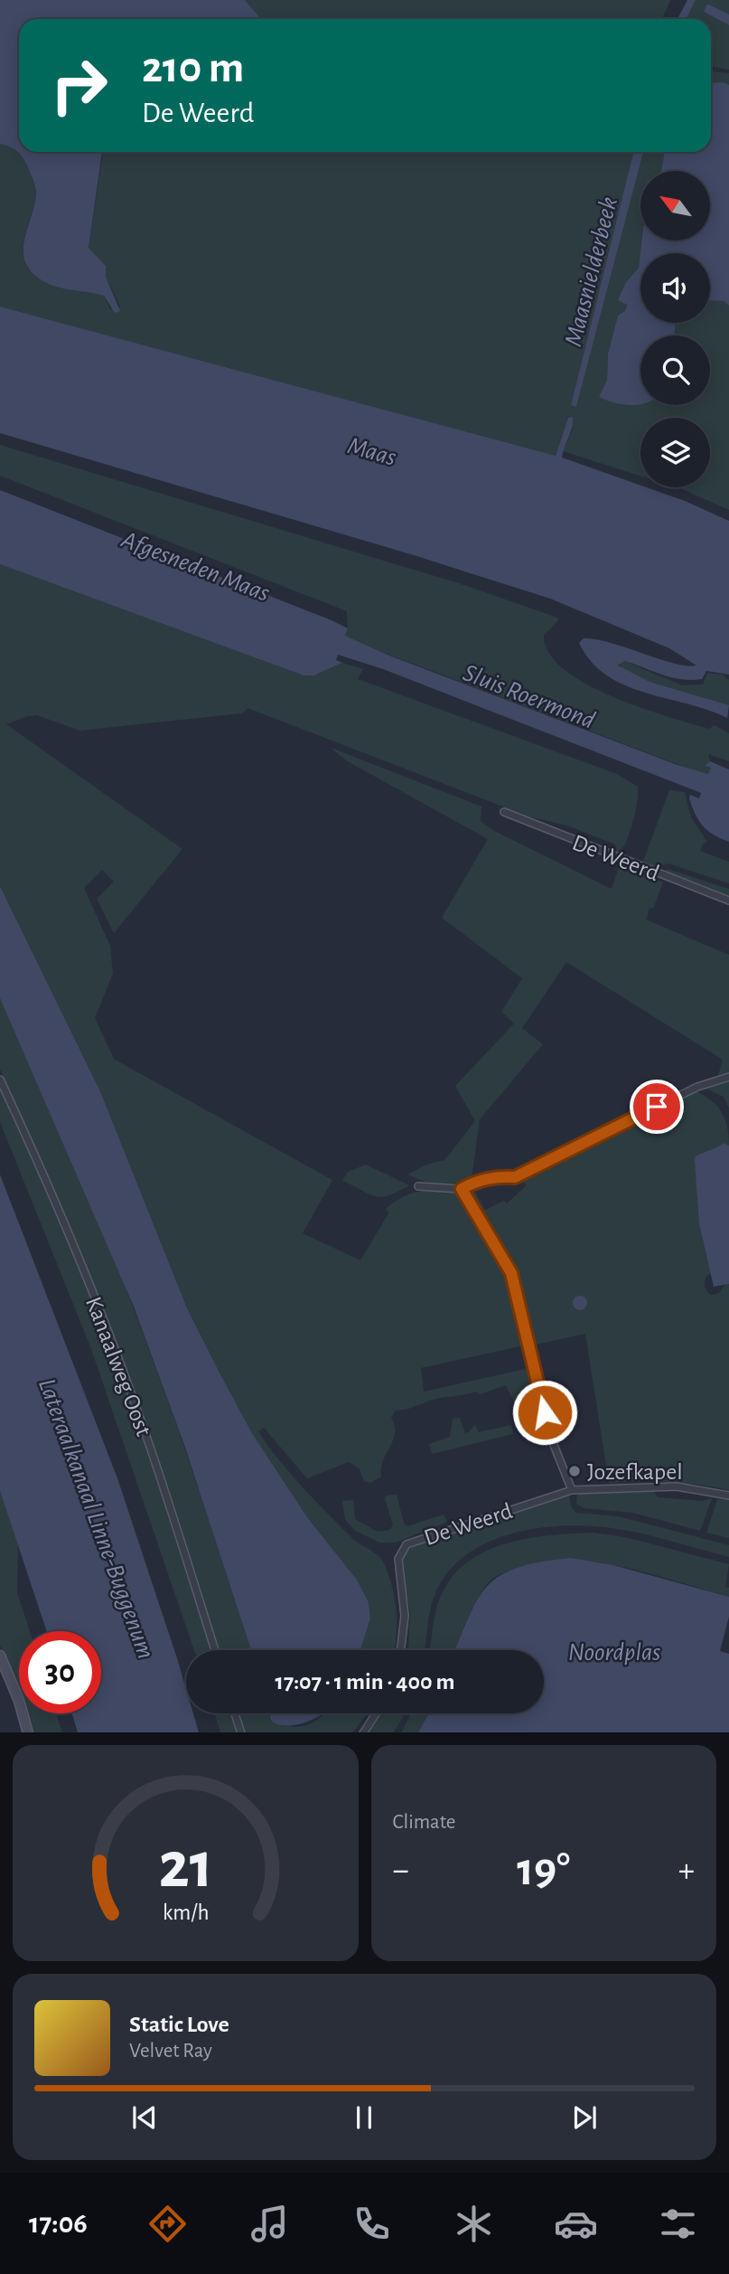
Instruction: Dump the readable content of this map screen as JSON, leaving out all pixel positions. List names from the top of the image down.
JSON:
{
  "streets": {
    "street": ["De Weerd", "Kanaalweg Oost"]
  },
  "water": [
    "Maasnielderbeek",
    "Maas",
    "Afgesneden Maas",
    "Sluis Roermond",
    "Lateraalkanaal Linne-Buggenum",
    "Noordplas"
  ],
  "places": ["Jozefkapel"],
  "north": "top left",
  "page": {
    "turn": ["210 m", "De Weerd"],
    "limit": "30",
    "trip": "17:07 · 1 min · 400 m",
    "tile": "Climate",
    "heat": ["−", "19°", "+"],
    "song": ["Static Love", "Velvet Ray"],
    "tabs": "17:06",
    "gauge": ["21", "km/h"]
  }
}
